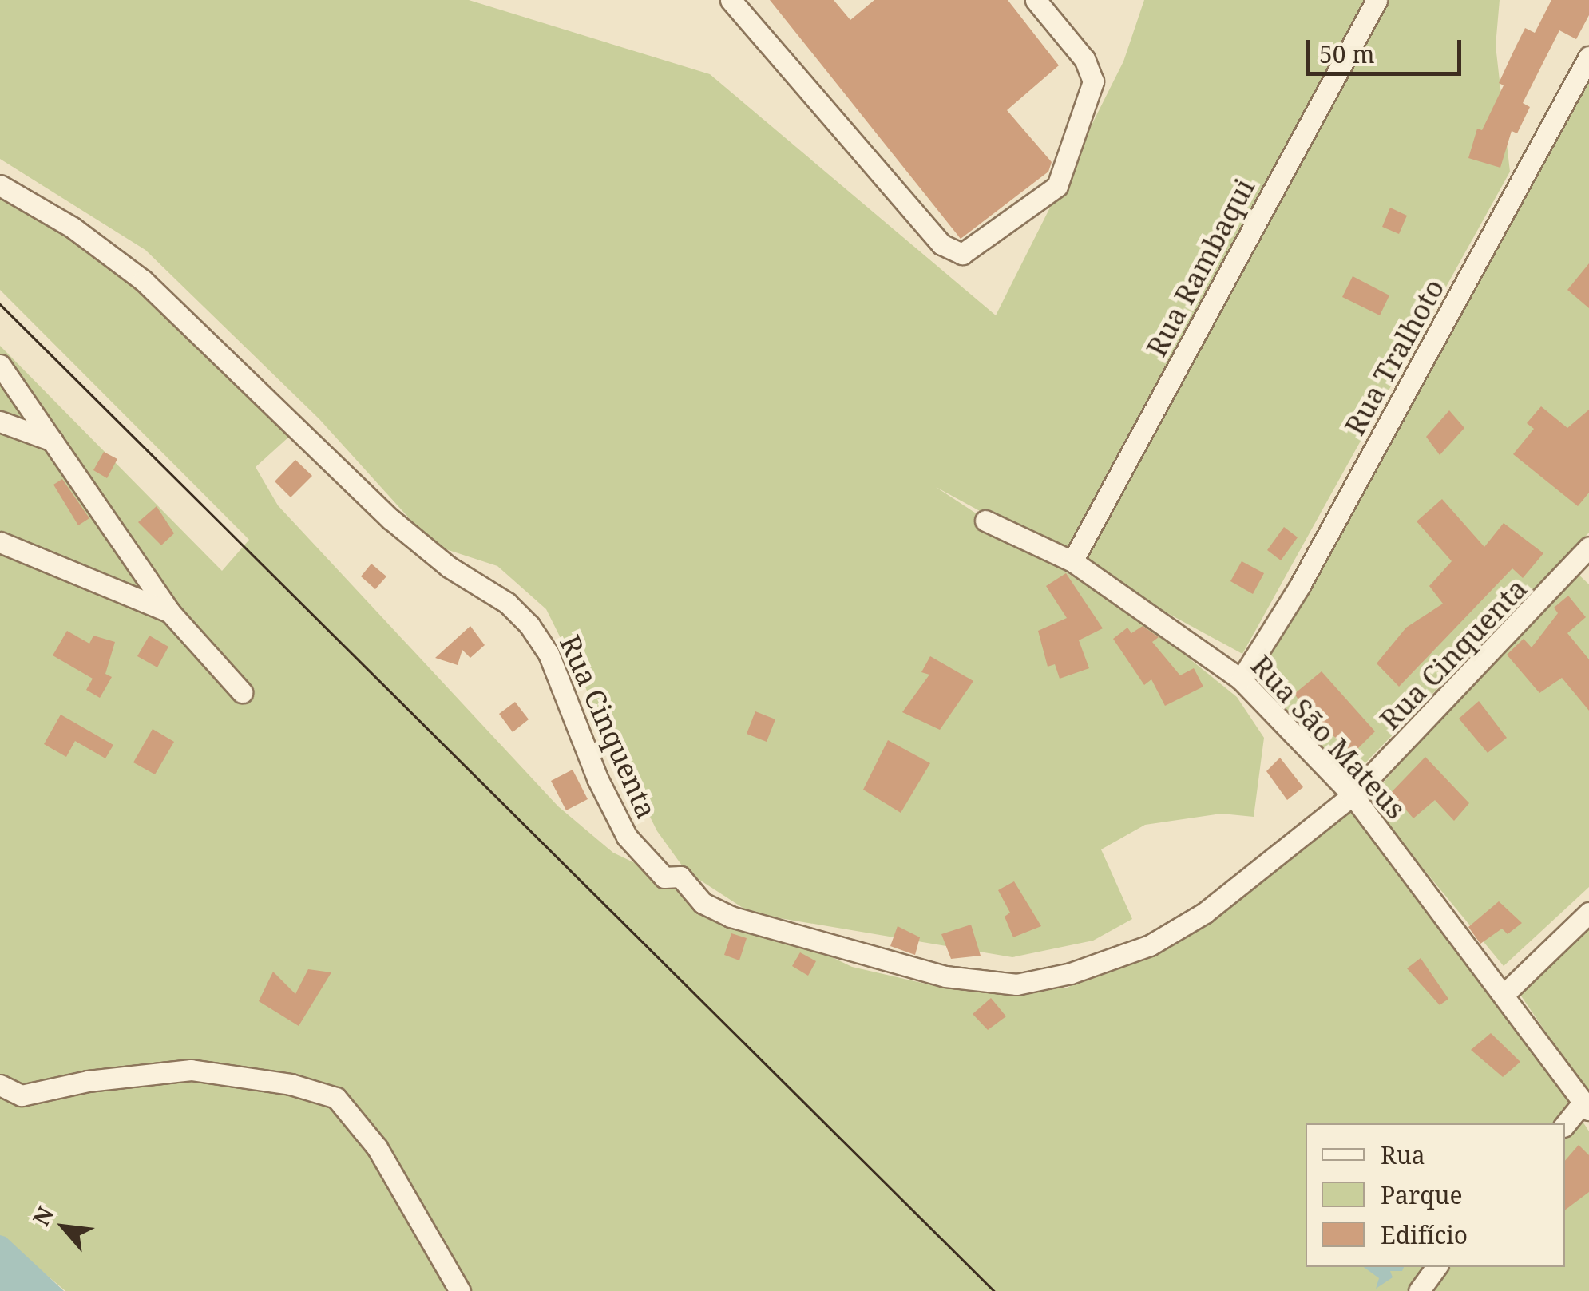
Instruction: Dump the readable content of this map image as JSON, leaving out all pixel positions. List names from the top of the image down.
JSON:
{
  "streets": {
    "street": [
      "Rua Rambaqui",
      "Rua Tralhoto",
      "Rua Cinquenta",
      "Rua São Mateus"
    ]
  },
  "crossings": [
    ["Rua Rambaqui", "Rua São Mateus"],
    ["Rua Tralhoto", "Rua São Mateus"],
    ["Rua Cinquenta", "Rua São Mateus"]
  ],
  "legend": ["Rua", "Parque", "Edifício"],
  "scale_bar": "50 m",
  "north": "top left"
}
